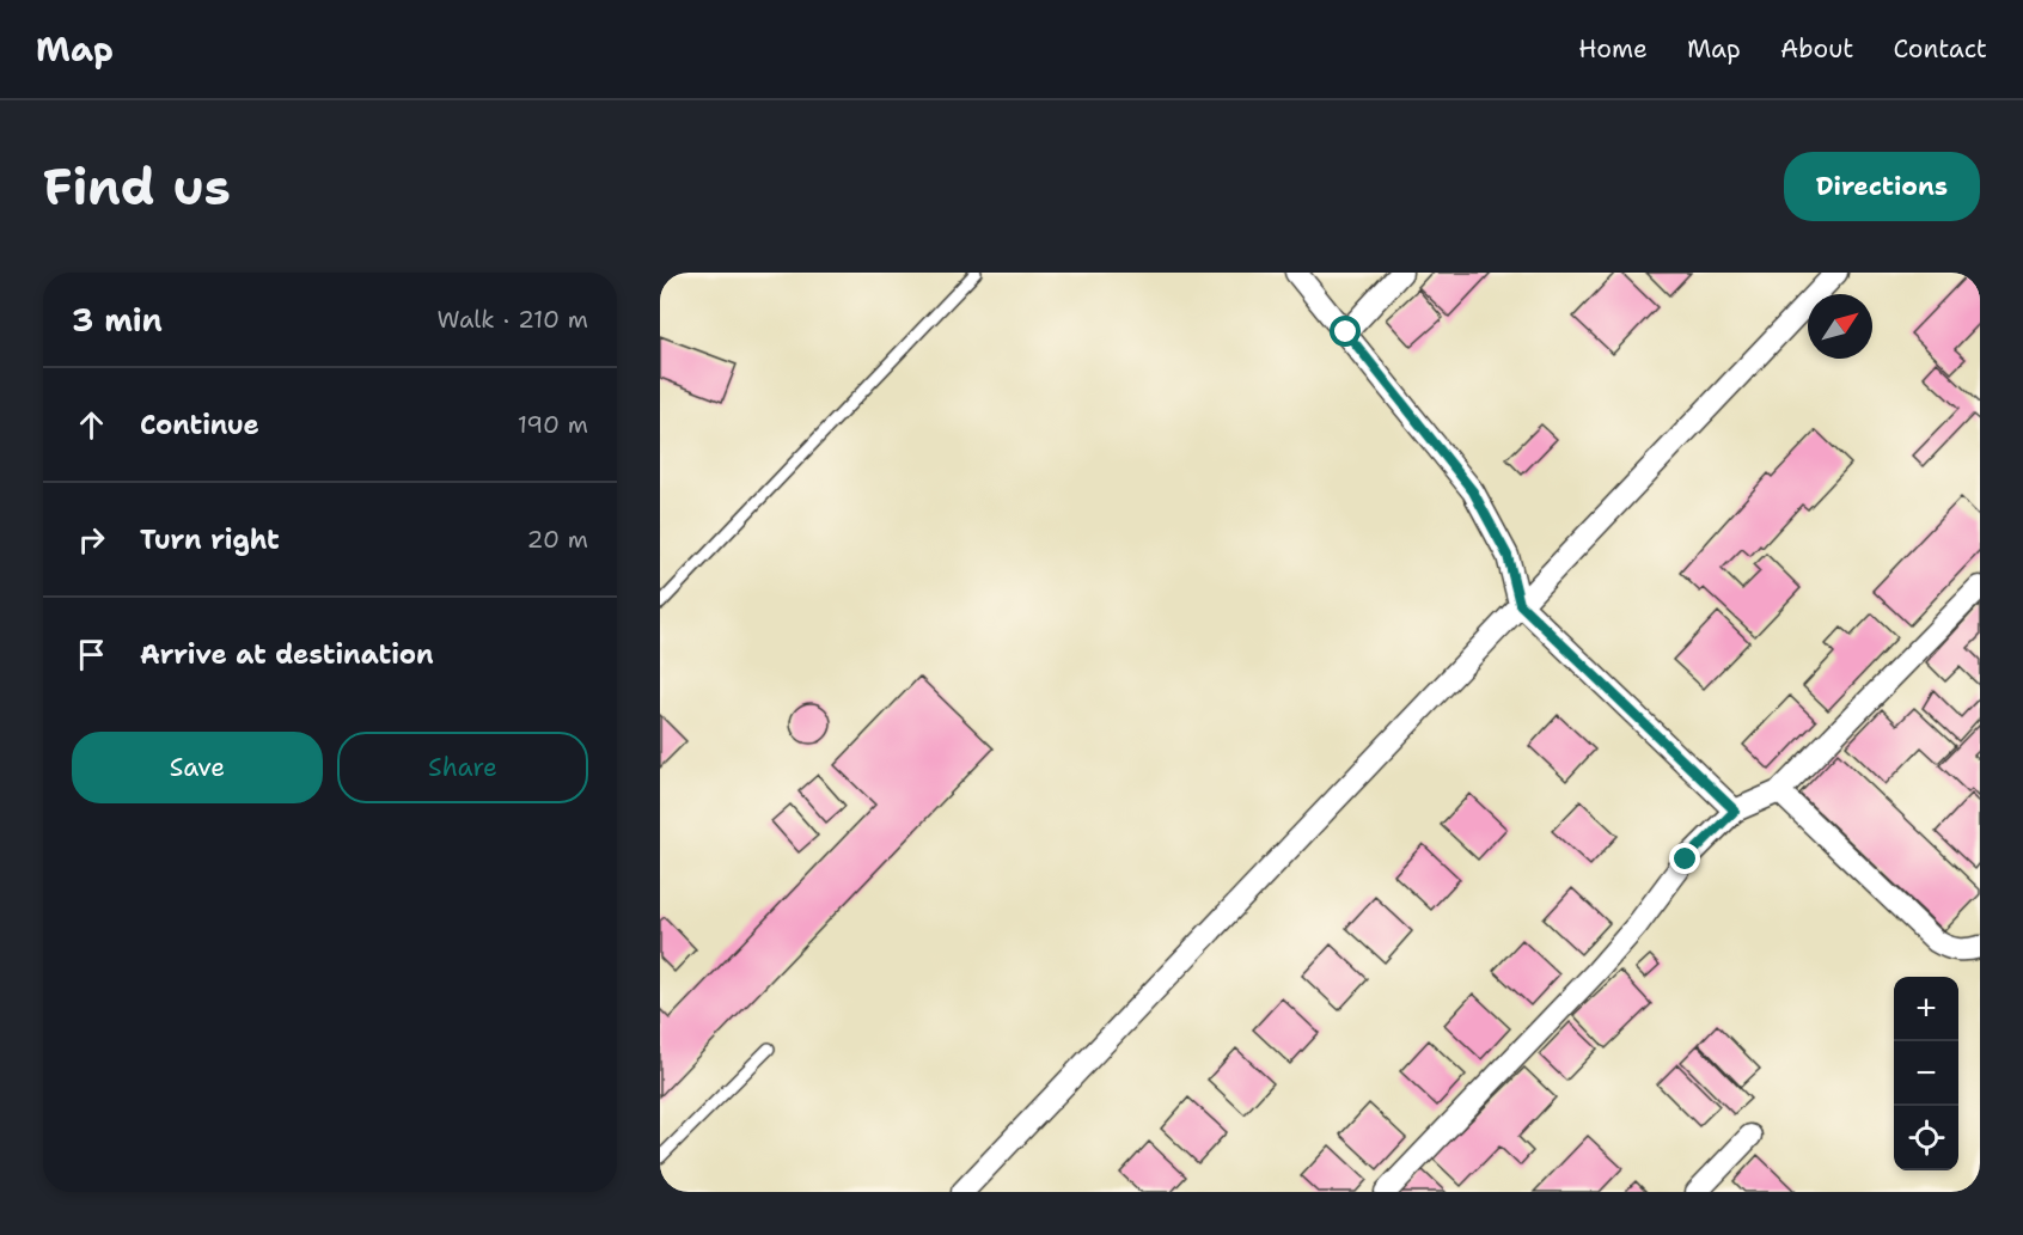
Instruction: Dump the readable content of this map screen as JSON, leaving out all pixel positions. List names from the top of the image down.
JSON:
{
  "north": "top right",
  "page": {
    "header": "Map",
    "nav": [
      "Home",
      "Map",
      "About",
      "Contact"
    ],
    "buttons": [
      "Directions",
      ["Save", "Share"]
    ],
    "title": "Find us",
    "heading": ["3 min", "Walk · 210 m"],
    "list": [
      ["Continue", "190 m"],
      ["Turn right", "20 m"],
      "Arrive at destination"
    ],
    "map_buttons": ["+", "−"]
  }
}
